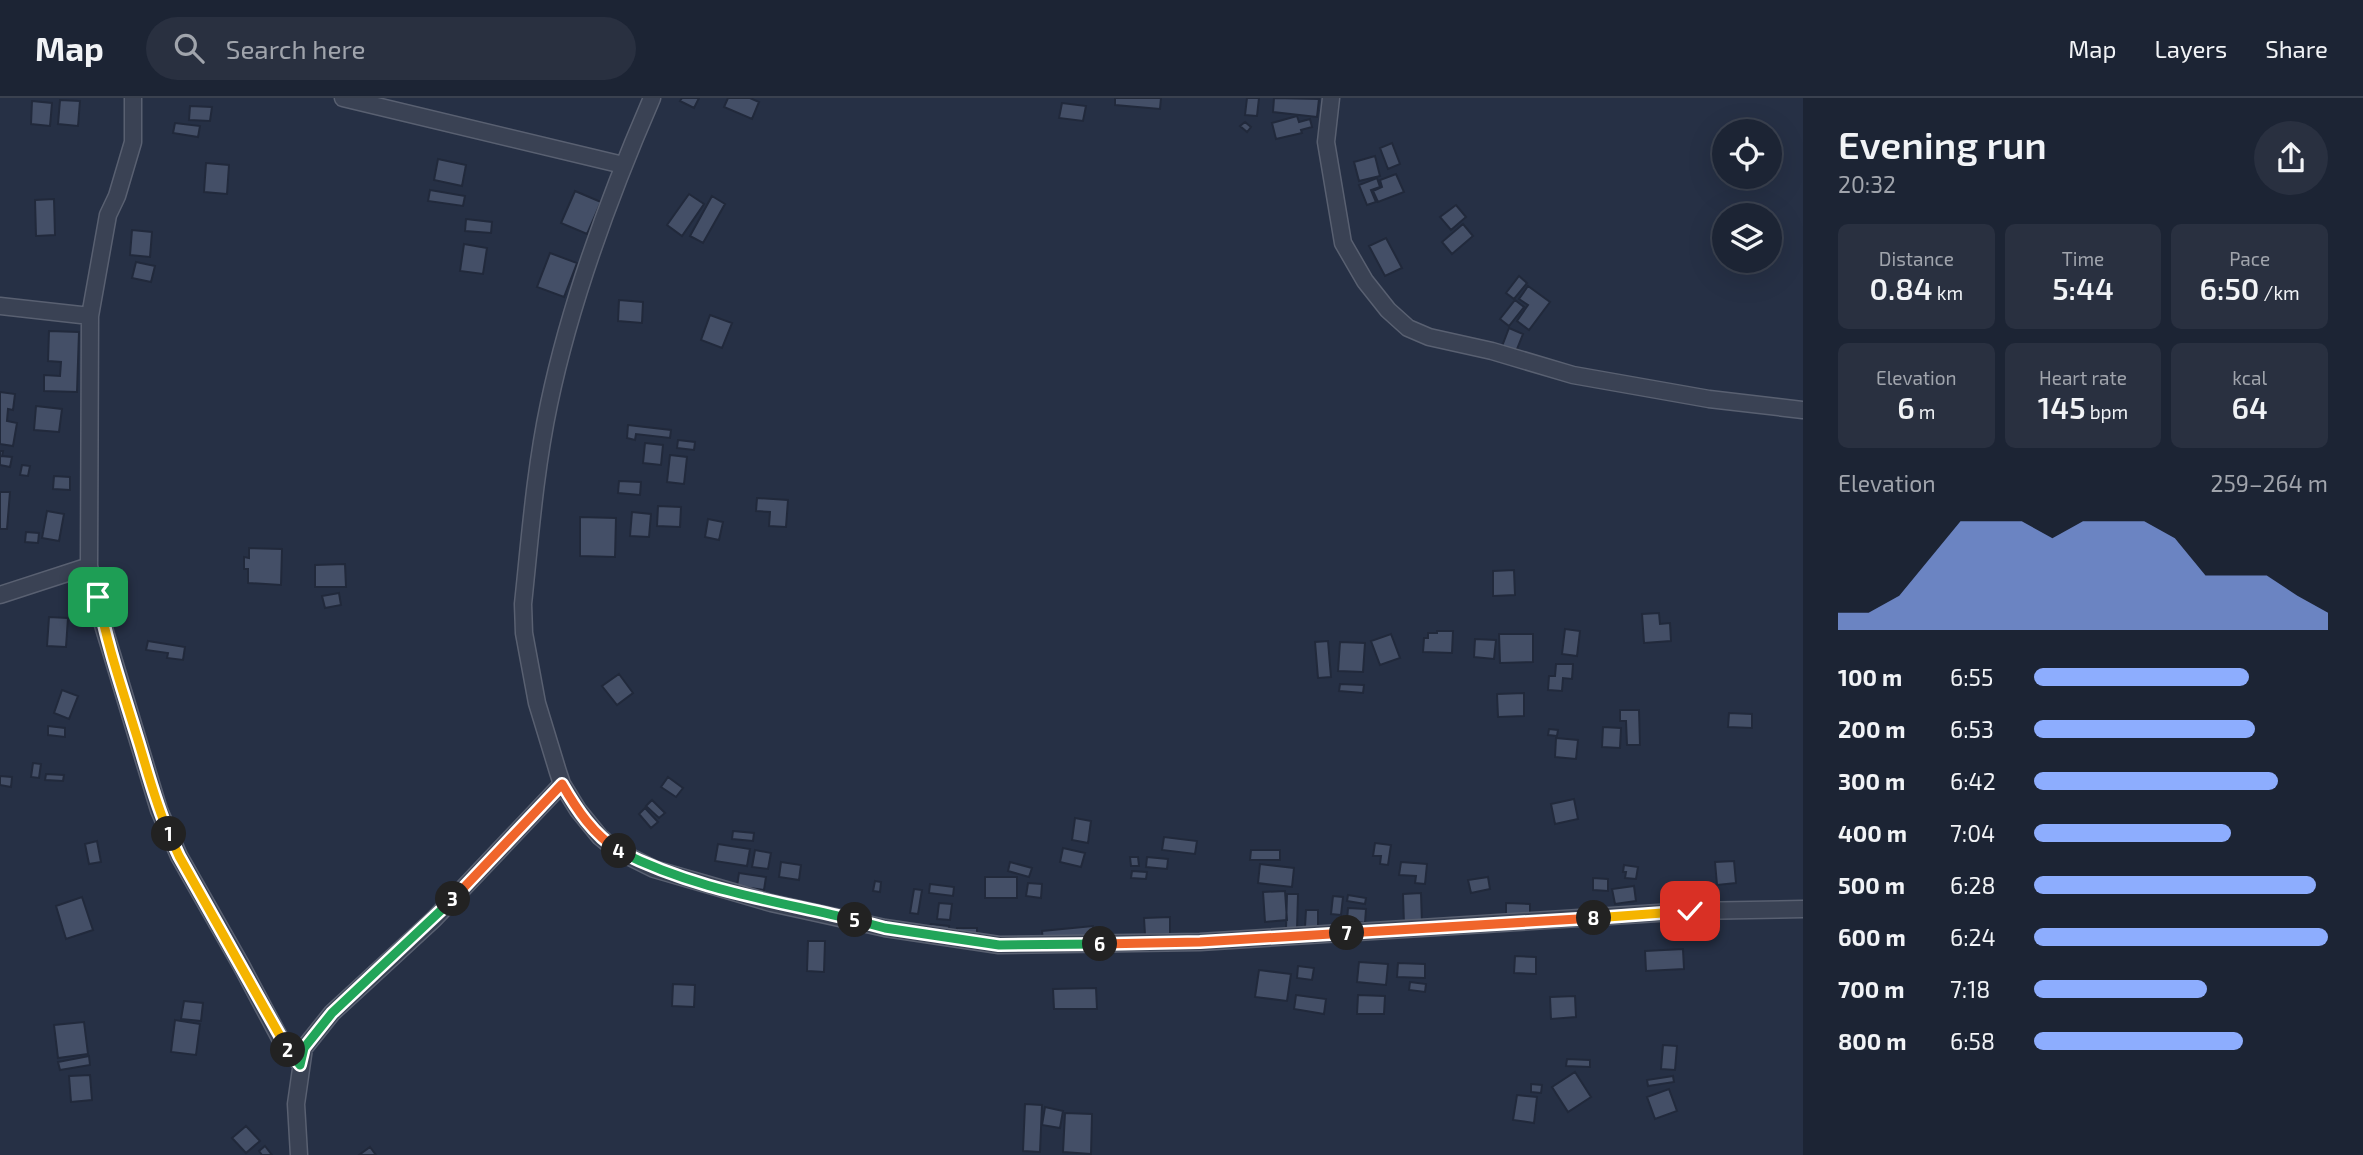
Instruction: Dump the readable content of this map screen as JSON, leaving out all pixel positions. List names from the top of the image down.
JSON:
{
  "page": {
    "header": "Map",
    "search": "Search here",
    "nav": ["Map", "Layers", "Share"],
    "heading": ["Evening run", "20:32"],
    "stats": [
      ["Distance", "0.84 km"],
      ["Time", "5:44"],
      ["Pace", "6:50 /km"],
      ["Elevation", "6 m"],
      ["Heart rate", "145 bpm"],
      ["kcal", "64"]
    ],
    "chart": ["Elevation", "259–264 m"],
    "list": [
      {
        "name": "100 m",
        "note": "6:55"
      },
      {
        "name": "200 m",
        "note": "6:53"
      },
      {
        "name": "300 m",
        "note": "6:42"
      },
      {
        "name": "400 m",
        "note": "7:04"
      },
      {
        "name": "500 m",
        "note": "6:28"
      },
      {
        "name": "600 m",
        "note": "6:24"
      },
      {
        "name": "700 m",
        "note": "7:18"
      },
      {
        "name": "800 m",
        "note": "6:58"
      }
    ],
    "pins": [
      "1",
      "4",
      "3",
      "8",
      "5",
      "7",
      "6",
      "2"
    ]
  }
}
